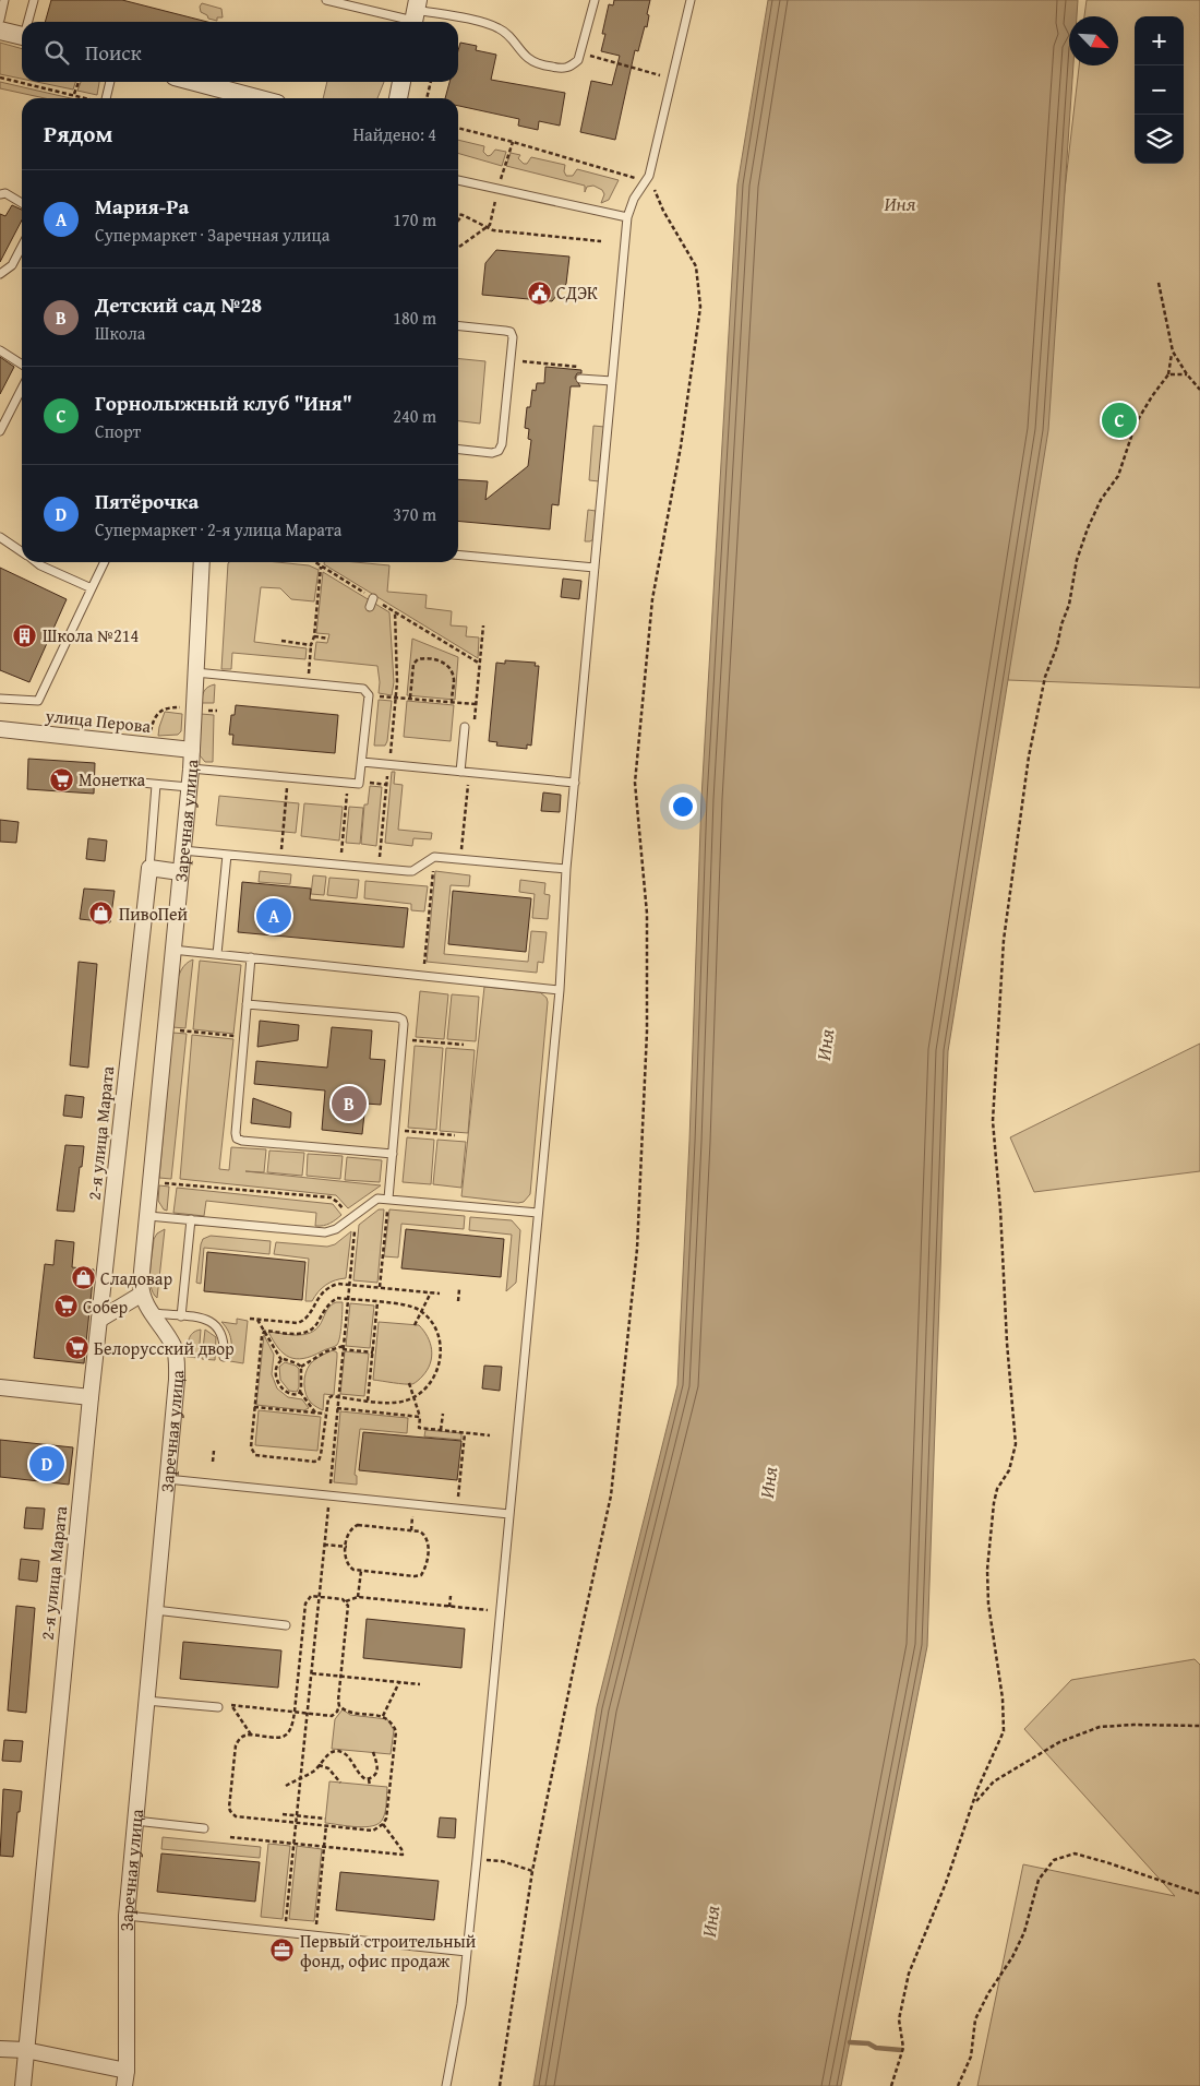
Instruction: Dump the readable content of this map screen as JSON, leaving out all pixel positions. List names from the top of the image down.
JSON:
{
  "streets": {
    "street": ["улица Перова", "Заречная улица", "2-я улица Марата"]
  },
  "crossings": [
    ["улица Перова", "Заречная улица"]
  ],
  "water": ["Иня"],
  "places": {
    "public building": ["СДЭК"],
    "building": ["Школа №214"],
    "supermarket": ["Монетка", "Собер", "Белорусский двор"],
    "shop": ["ПивоПей", "Сладовар"],
    "office": ["Первый строительный фонд, офис продаж"]
  },
  "north": "bottom right",
  "page": {
    "map_buttons": ["+", "−"],
    "search": "Поиск",
    "heading": ["Рядом", "Найдено: 4"],
    "list": [
      {
        "mark": "A",
        "name": "Мария-Ра",
        "note": "Супермаркет · Заречная улица",
        "value": "170 m"
      },
      {
        "mark": "B",
        "name": "Детский сад №28",
        "note": "Школа",
        "value": "180 m"
      },
      {
        "mark": "C",
        "name": "Горнолыжный клуб \"Иня\"",
        "note": "Спорт",
        "value": "240 m"
      },
      {
        "mark": "D",
        "name": "Пятёрочка",
        "note": "Супермаркет · 2-я улица Марата",
        "value": "370 m"
      }
    ],
    "pins": [
      "C",
      "A",
      "B",
      "D"
    ]
  }
}
